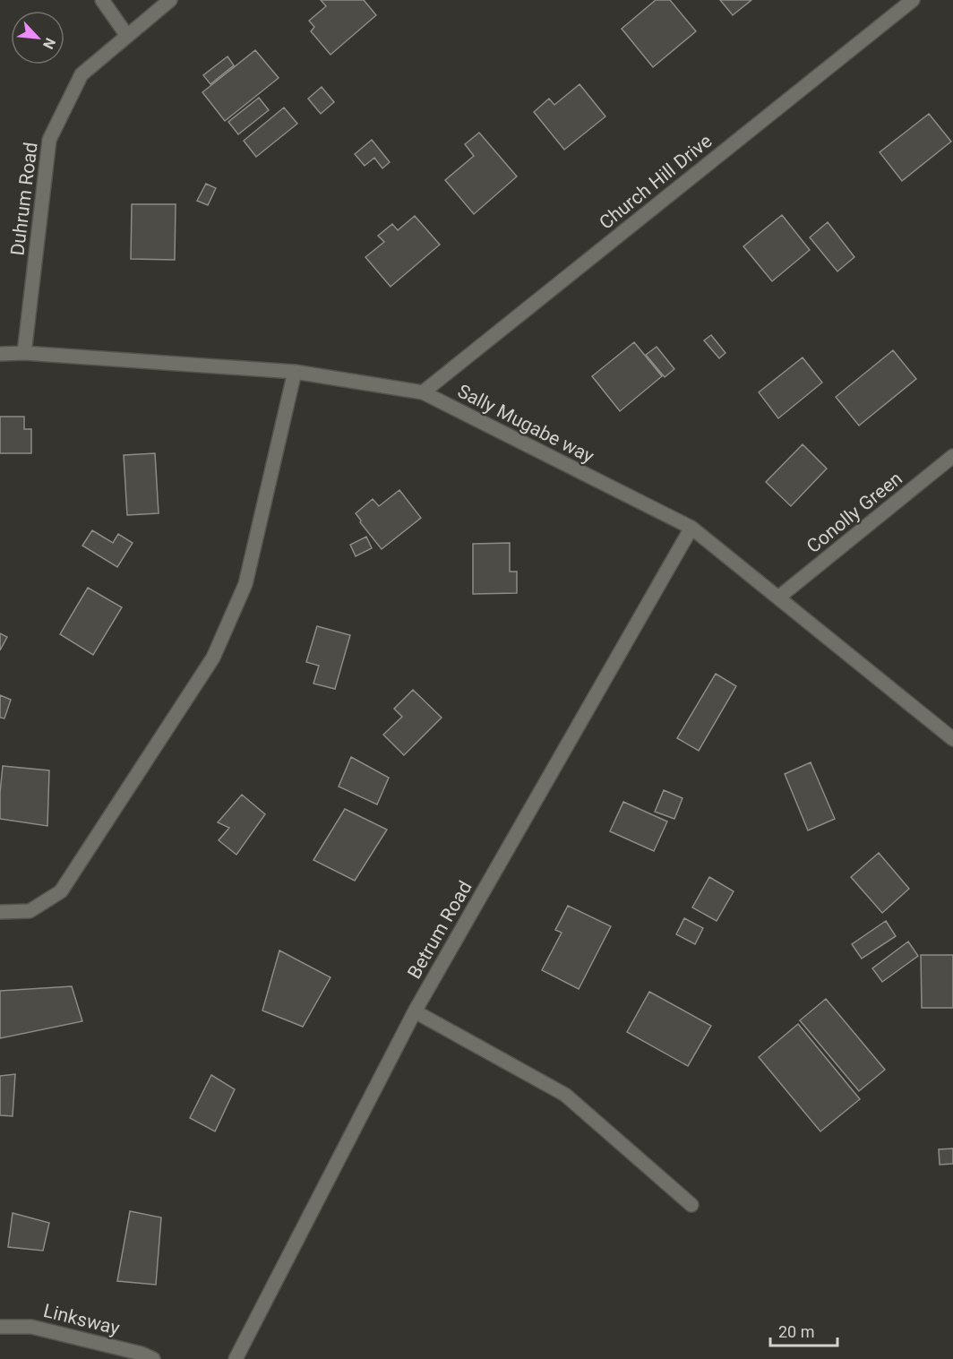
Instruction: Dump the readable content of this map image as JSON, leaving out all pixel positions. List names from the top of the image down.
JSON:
{
  "streets": {
    "street": [
      "Church Hill Drive",
      "Duhrum Road",
      "Sally Mugabe way",
      "Conolly Green",
      "Betrum Road",
      "Linksway"
    ]
  },
  "crossings": [
    ["Church Hill Drive", "Sally Mugabe way"],
    ["Duhrum Road", "Sally Mugabe way"],
    ["Sally Mugabe way", "Conolly Green"],
    ["Sally Mugabe way", "Betrum Road"]
  ],
  "scale_bar": "20 m",
  "north": "bottom right"
}
